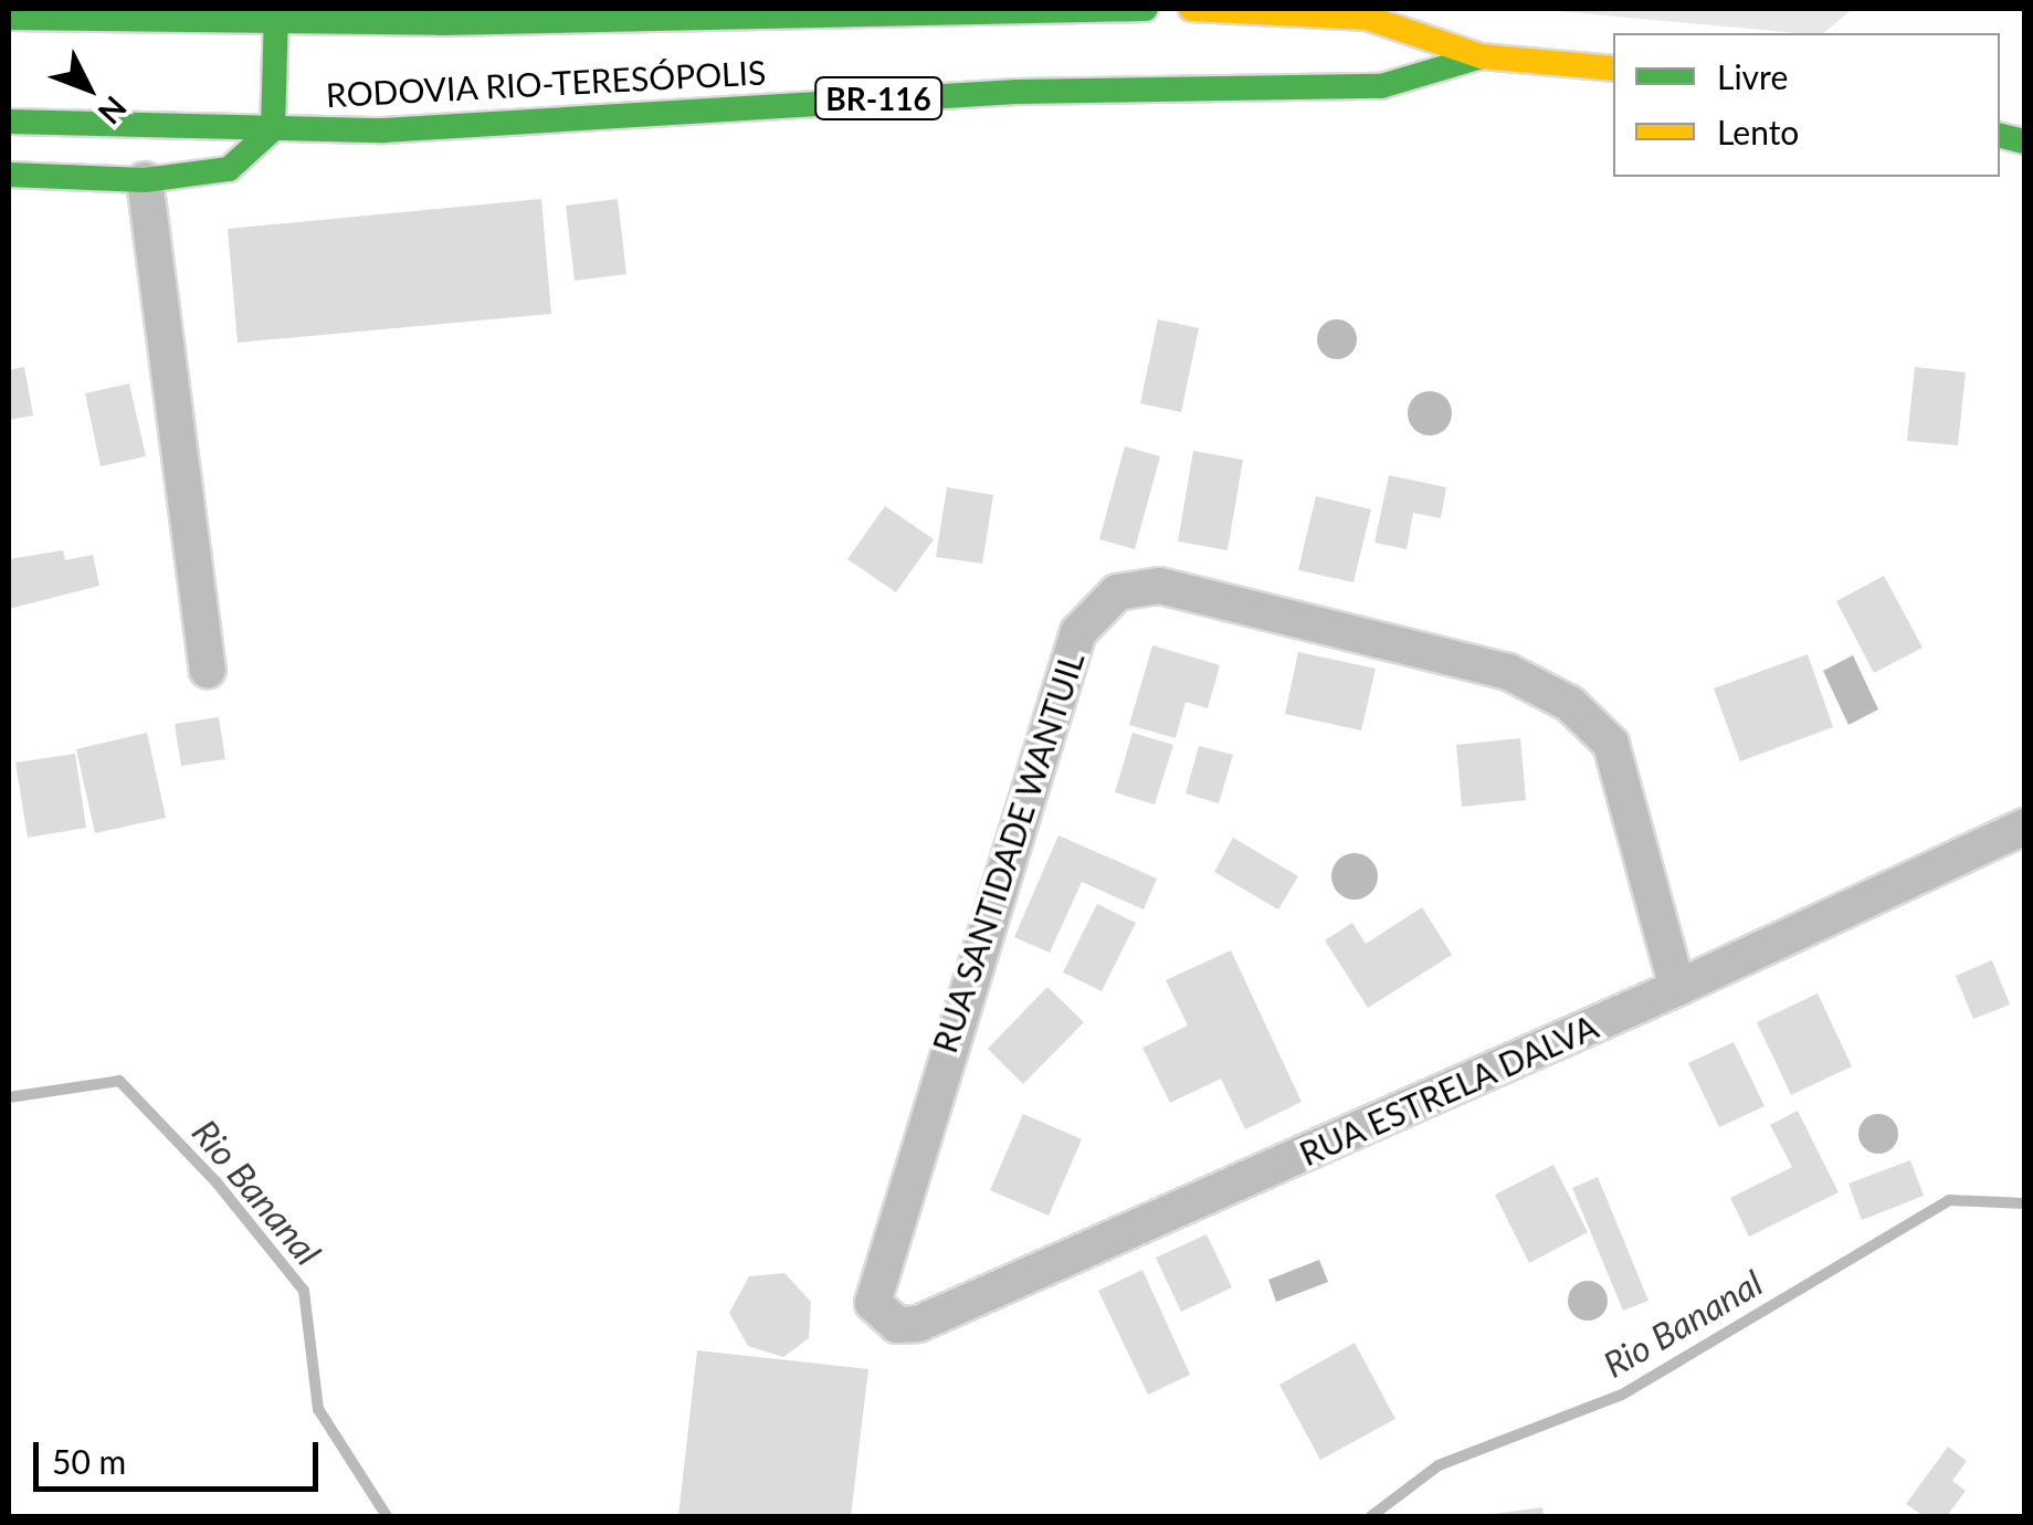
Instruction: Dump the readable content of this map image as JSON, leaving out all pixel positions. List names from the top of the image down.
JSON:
{
  "streets": {
    "highway": ["RODOVIA RIO-TERESÓPOLIS", "BR-116"],
    "street": ["RUA SANTIDADE WANTUIL", "RUA ESTRELA DALVA"]
  },
  "crossings": [
    ["RUA SANTIDADE WANTUIL", "RUA ESTRELA DALVA"]
  ],
  "water": ["Rio Bananal"],
  "legend": ["Livre", "Lento"],
  "scale_bar": "50 m",
  "north": "bottom right"
}
